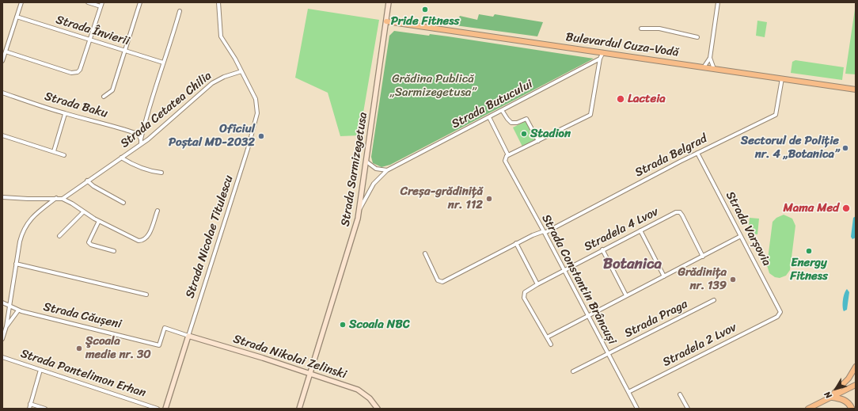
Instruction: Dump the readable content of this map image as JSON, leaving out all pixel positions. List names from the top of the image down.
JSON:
{
  "streets": {
    "main road": [
      "Bulevardul Cuza-Vodă",
      "Strada Sarmizegetusa",
      "Strada Nicolae Titulescu",
      "Strada Nikolai Zelinski"
    ],
    "street": [
      "Strada Învierii",
      "Strada Butucului",
      "Strada Baku",
      "Strada Cetatea Chilia",
      "Strada Belgrad",
      "Strada Varșovia",
      "Stradela 4 Lvov",
      "Strada Constantin Brâncuși",
      "Strada Căușeni",
      "Strada Praga",
      "Stradela 2 Lvov",
      "Strada Pantelimon Erhan"
    ]
  },
  "crossings": [
    ["Bulevardul Cuza-Vodă", "Strada Belgrad"],
    ["Bulevardul Cuza-Vodă", "Strada Sarmizegetusa"],
    ["Strada Butucului", "Strada Sarmizegetusa"],
    ["Strada Cetatea Chilia", "Strada Nicolae Titulescu"],
    ["Strada Belgrad", "Strada Varșovia"],
    ["Strada Belgrad", "Strada Constantin Brâncuși"],
    ["Strada Sarmizegetusa", "Strada Nikolai Zelinski"],
    ["Strada Varșovia", "Stradela 2 Lvov"],
    ["Stradela 4 Lvov", "Strada Constantin Brâncuși"],
    ["Strada Nicolae Titulescu", "Strada Căușeni"],
    ["Strada Nicolae Titulescu", "Strada Nikolai Zelinski"],
    ["Strada Constantin Brâncuși", "Strada Praga"],
    ["Strada Constantin Brâncuși", "Stradela 2 Lvov"],
    ["Strada Căușeni", "Strada Nikolai Zelinski"]
  ],
  "districts": ["Botanica"],
  "parks": ["Grădina Publică „Sarmizegetusa”"],
  "places": [
    "Pride Fitness",
    "Lacteia",
    "Stadion",
    "Oficiul Poștal MD-2032",
    "Sectorul de Poliție nr. 4 „Botanica”",
    "Creșa-grădiniță nr. 112",
    "Mama Med",
    "Energy Fitness",
    "Grădinița nr. 139",
    "Scoala NBC",
    "Şcoala medie nr. 30"
  ],
  "north": "bottom left"
}
